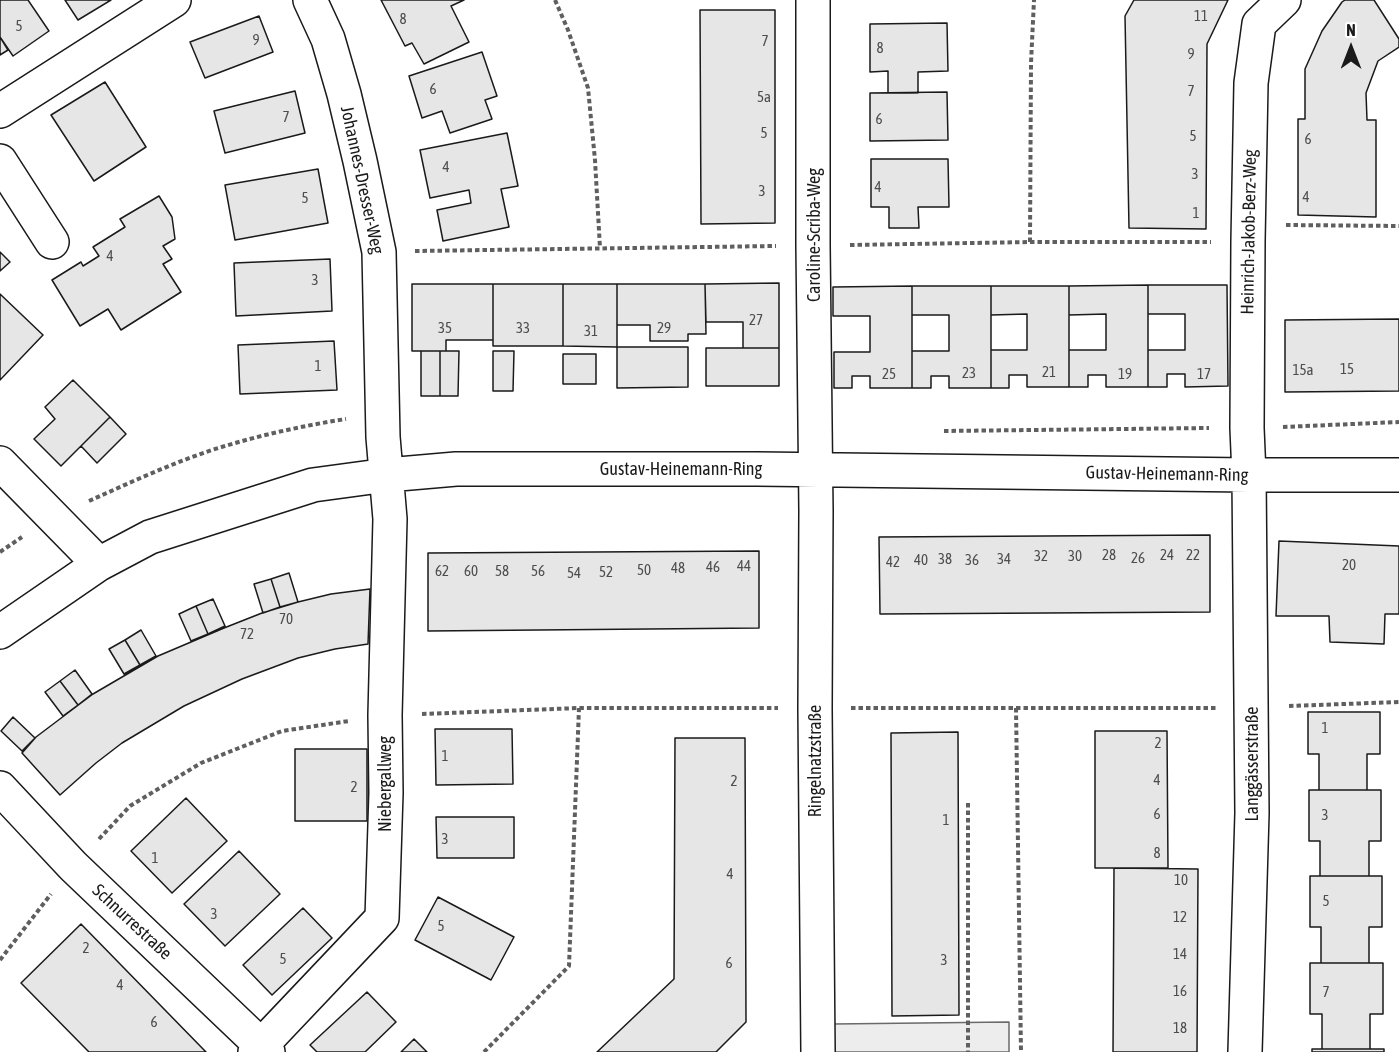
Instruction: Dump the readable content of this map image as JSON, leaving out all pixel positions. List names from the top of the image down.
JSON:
{
  "streets": {
    "street": [
      "Johannes-Dresser-Weg",
      "Heinrich-Jakob-Berz-Weg",
      "Caroline-Scriba-Weg",
      "Gustav-Heinemann-Ring",
      "Ringelnatzstraße",
      "Langgässerstraße",
      "Niebergallweg",
      "Schnurrestraße"
    ]
  },
  "crossings": [
    ["Johannes-Dresser-Weg", "Gustav-Heinemann-Ring"],
    ["Johannes-Dresser-Weg", "Niebergallweg"],
    ["Heinrich-Jakob-Berz-Weg", "Gustav-Heinemann-Ring"],
    ["Heinrich-Jakob-Berz-Weg", "Langgässerstraße"],
    ["Caroline-Scriba-Weg", "Gustav-Heinemann-Ring"],
    ["Caroline-Scriba-Weg", "Ringelnatzstraße"],
    ["Gustav-Heinemann-Ring", "Ringelnatzstraße"],
    ["Gustav-Heinemann-Ring", "Langgässerstraße"],
    ["Gustav-Heinemann-Ring", "Niebergallweg"],
    ["Niebergallweg", "Schnurrestraße"]
  ],
  "house_numbers": [
    "11",
    "8",
    "5",
    "9",
    "7",
    "8",
    "9",
    "6",
    "7",
    "5a",
    "7",
    "6",
    "5",
    "5",
    "6",
    "4",
    "3",
    "4",
    "3",
    "4",
    "5",
    "1",
    "4",
    "3",
    "27",
    "35",
    "33",
    "29",
    "31",
    "1",
    "15",
    "15a",
    "21",
    "23",
    "25",
    "19",
    "17",
    "28",
    "24",
    "22",
    "32",
    "30",
    "26",
    "38",
    "34",
    "40",
    "36",
    "42",
    "20",
    "44",
    "46",
    "48",
    "50",
    "62",
    "60",
    "58",
    "56",
    "52",
    "54",
    "70",
    "72",
    "1",
    "2",
    "1",
    "4",
    "2",
    "2",
    "6",
    "3",
    "1",
    "3",
    "8",
    "1",
    "4",
    "10",
    "5",
    "3",
    "12",
    "5",
    "2",
    "14",
    "5",
    "3",
    "6",
    "4",
    "16",
    "7",
    "6",
    "18"
  ],
  "north": "top"
}
